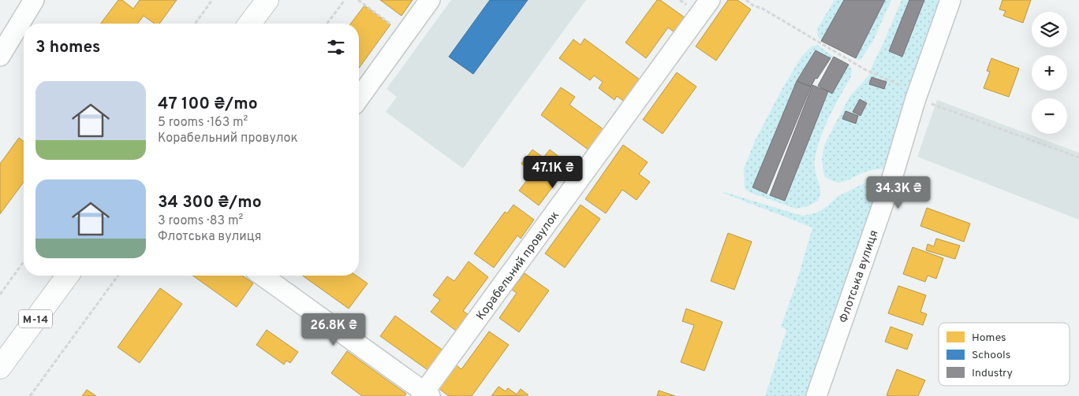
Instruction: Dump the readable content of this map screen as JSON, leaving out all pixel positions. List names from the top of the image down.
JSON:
{
  "streets": {
    "highway": ["М-14"],
    "street": ["Корабельний провулок", "Флотська вулиця"]
  },
  "legend": ["Homes", "Schools", "Industry"],
  "page": {
    "map_buttons": ["+", "−"],
    "heading": "3 homes",
    "list": [
      {
        "name": "47 100 ₴/mo",
        "note": "5 rooms · 163 m² · Корабельний провулок"
      },
      {
        "name": "34 300 ₴/mo",
        "note": "3 rooms · 83 m² · Флотська вулиця"
      }
    ],
    "price": ["47.1K ₴", "34.3K ₴", "26.8K ₴"]
  }
}
